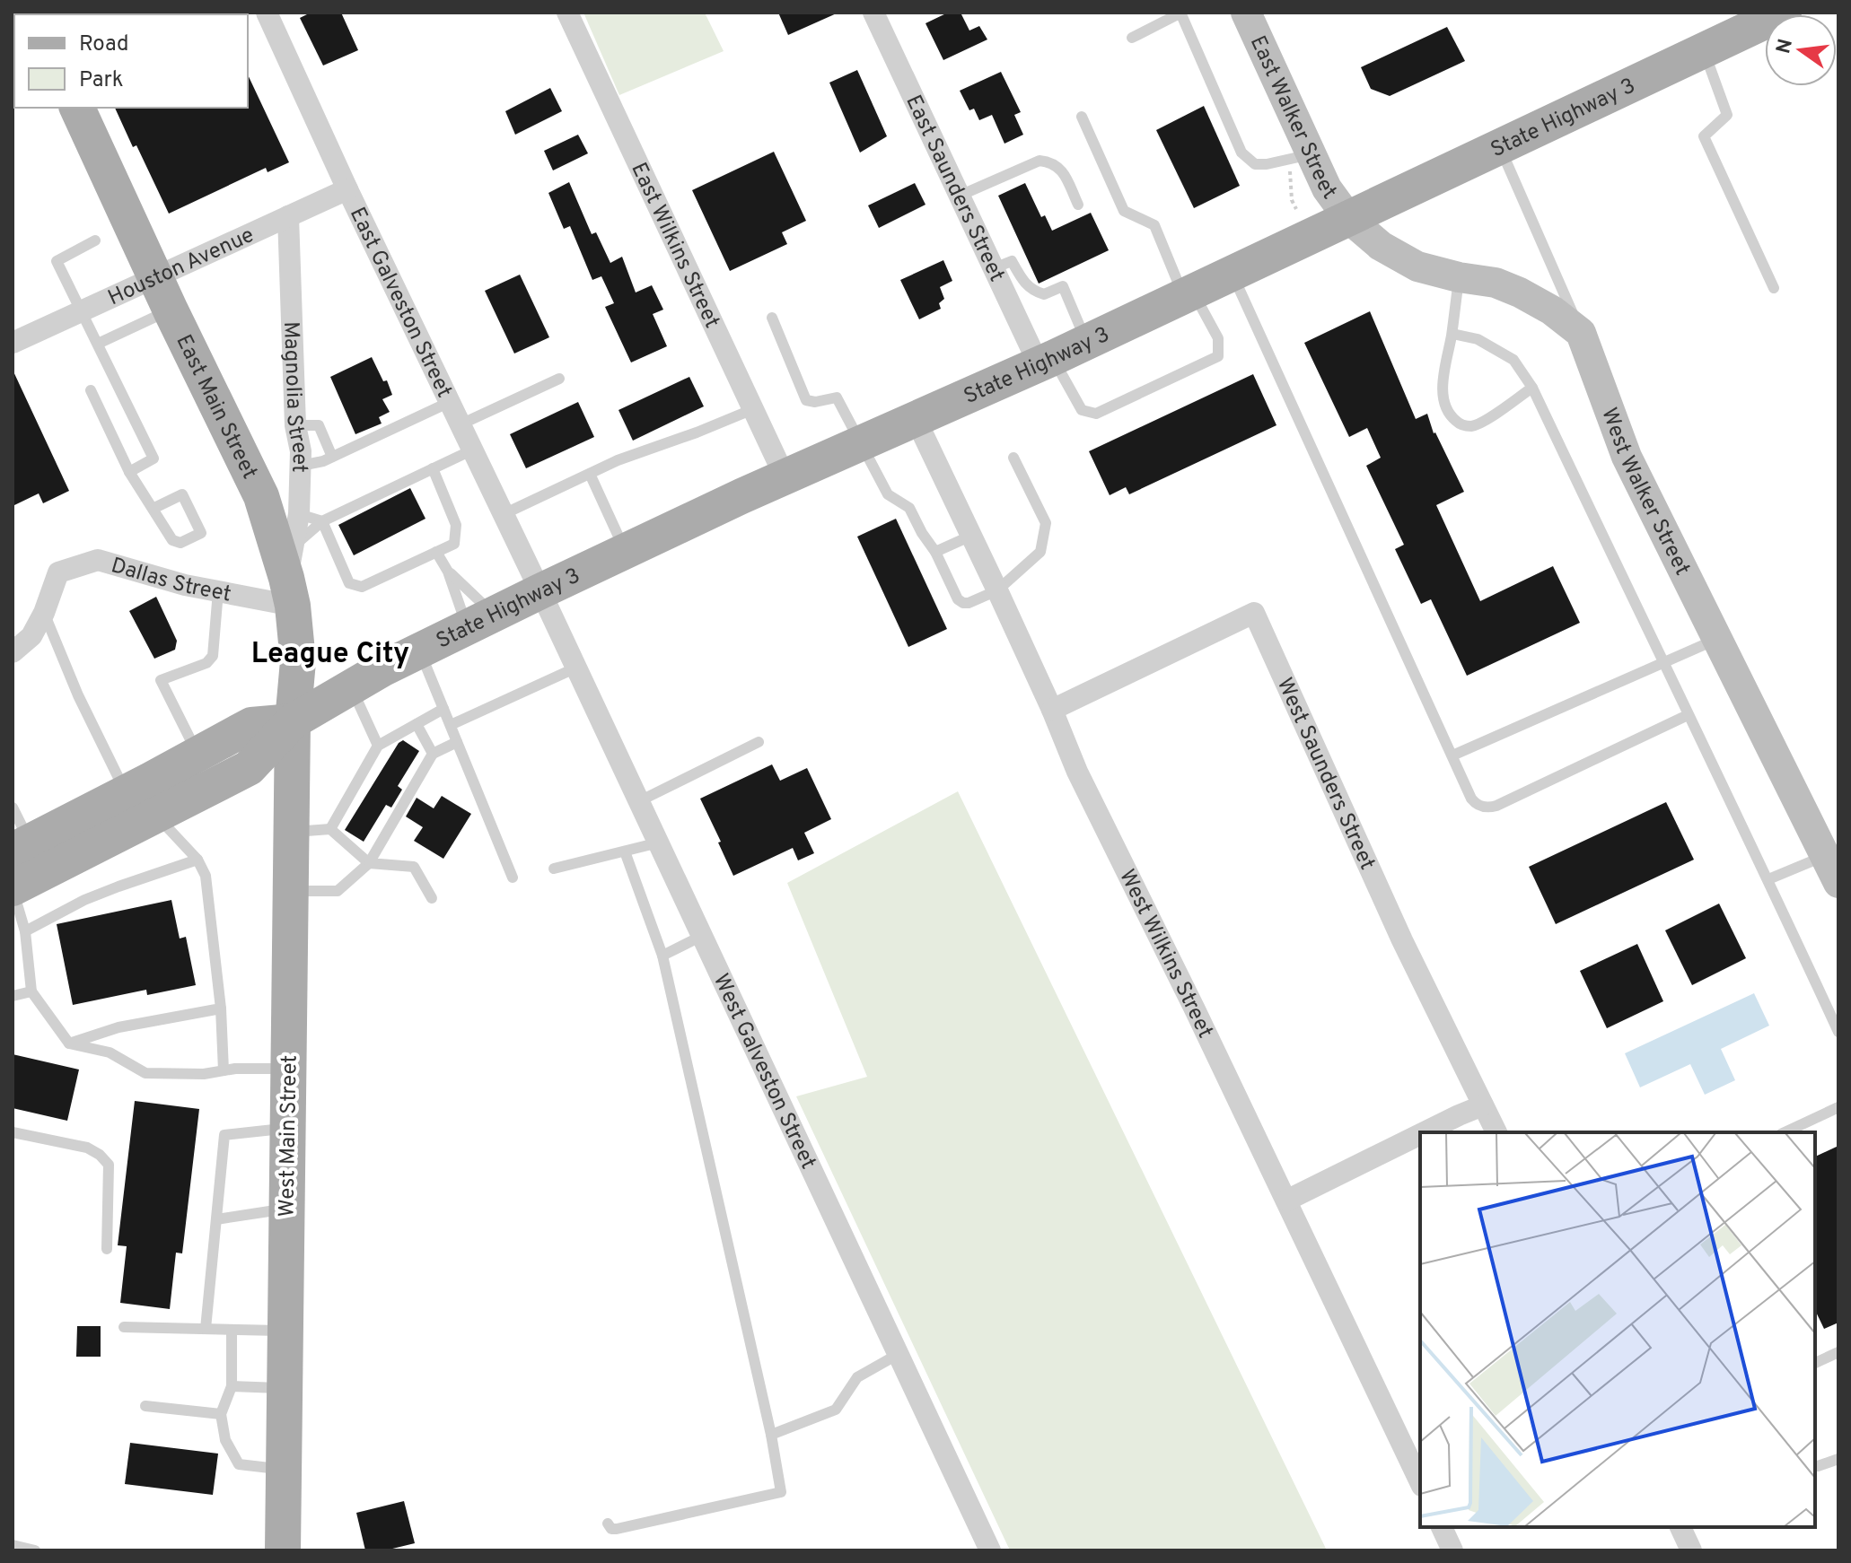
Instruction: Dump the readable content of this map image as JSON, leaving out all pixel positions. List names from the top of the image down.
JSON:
{
  "streets": {
    "main road": ["State Highway 3", "East Main Street", "West Main Street"],
    "street": [
      "East Walker Street",
      "East Saunders Street",
      "East Wilkins Street",
      "Houston Avenue",
      "East Galveston Street",
      "Magnolia Street",
      "West Walker Street",
      "Dallas Street",
      "West Saunders Street",
      "West Wilkins Street",
      "West Galveston Street"
    ]
  },
  "crossings": [
    ["East Walker Street", "State Highway 3"],
    ["State Highway 3", "East Saunders Street"],
    ["State Highway 3", "East Wilkins Street"],
    ["State Highway 3", "East Galveston Street"],
    ["State Highway 3", "East Main Street"],
    ["State Highway 3", "West Wilkins Street"],
    ["State Highway 3", "West Galveston Street"],
    ["State Highway 3", "West Main Street"],
    ["Houston Avenue", "East Galveston Street"],
    ["Houston Avenue", "Magnolia Street"],
    ["Houston Avenue", "East Main Street"],
    ["East Galveston Street", "West Galveston Street"],
    ["Magnolia Street", "East Main Street"],
    ["Magnolia Street", "Dallas Street"],
    ["East Main Street", "Dallas Street"],
    ["East Main Street", "West Main Street"],
    ["West Saunders Street", "West Wilkins Street"]
  ],
  "districts": ["League City"],
  "legend": ["Road", "Park"],
  "north": "left"
}
